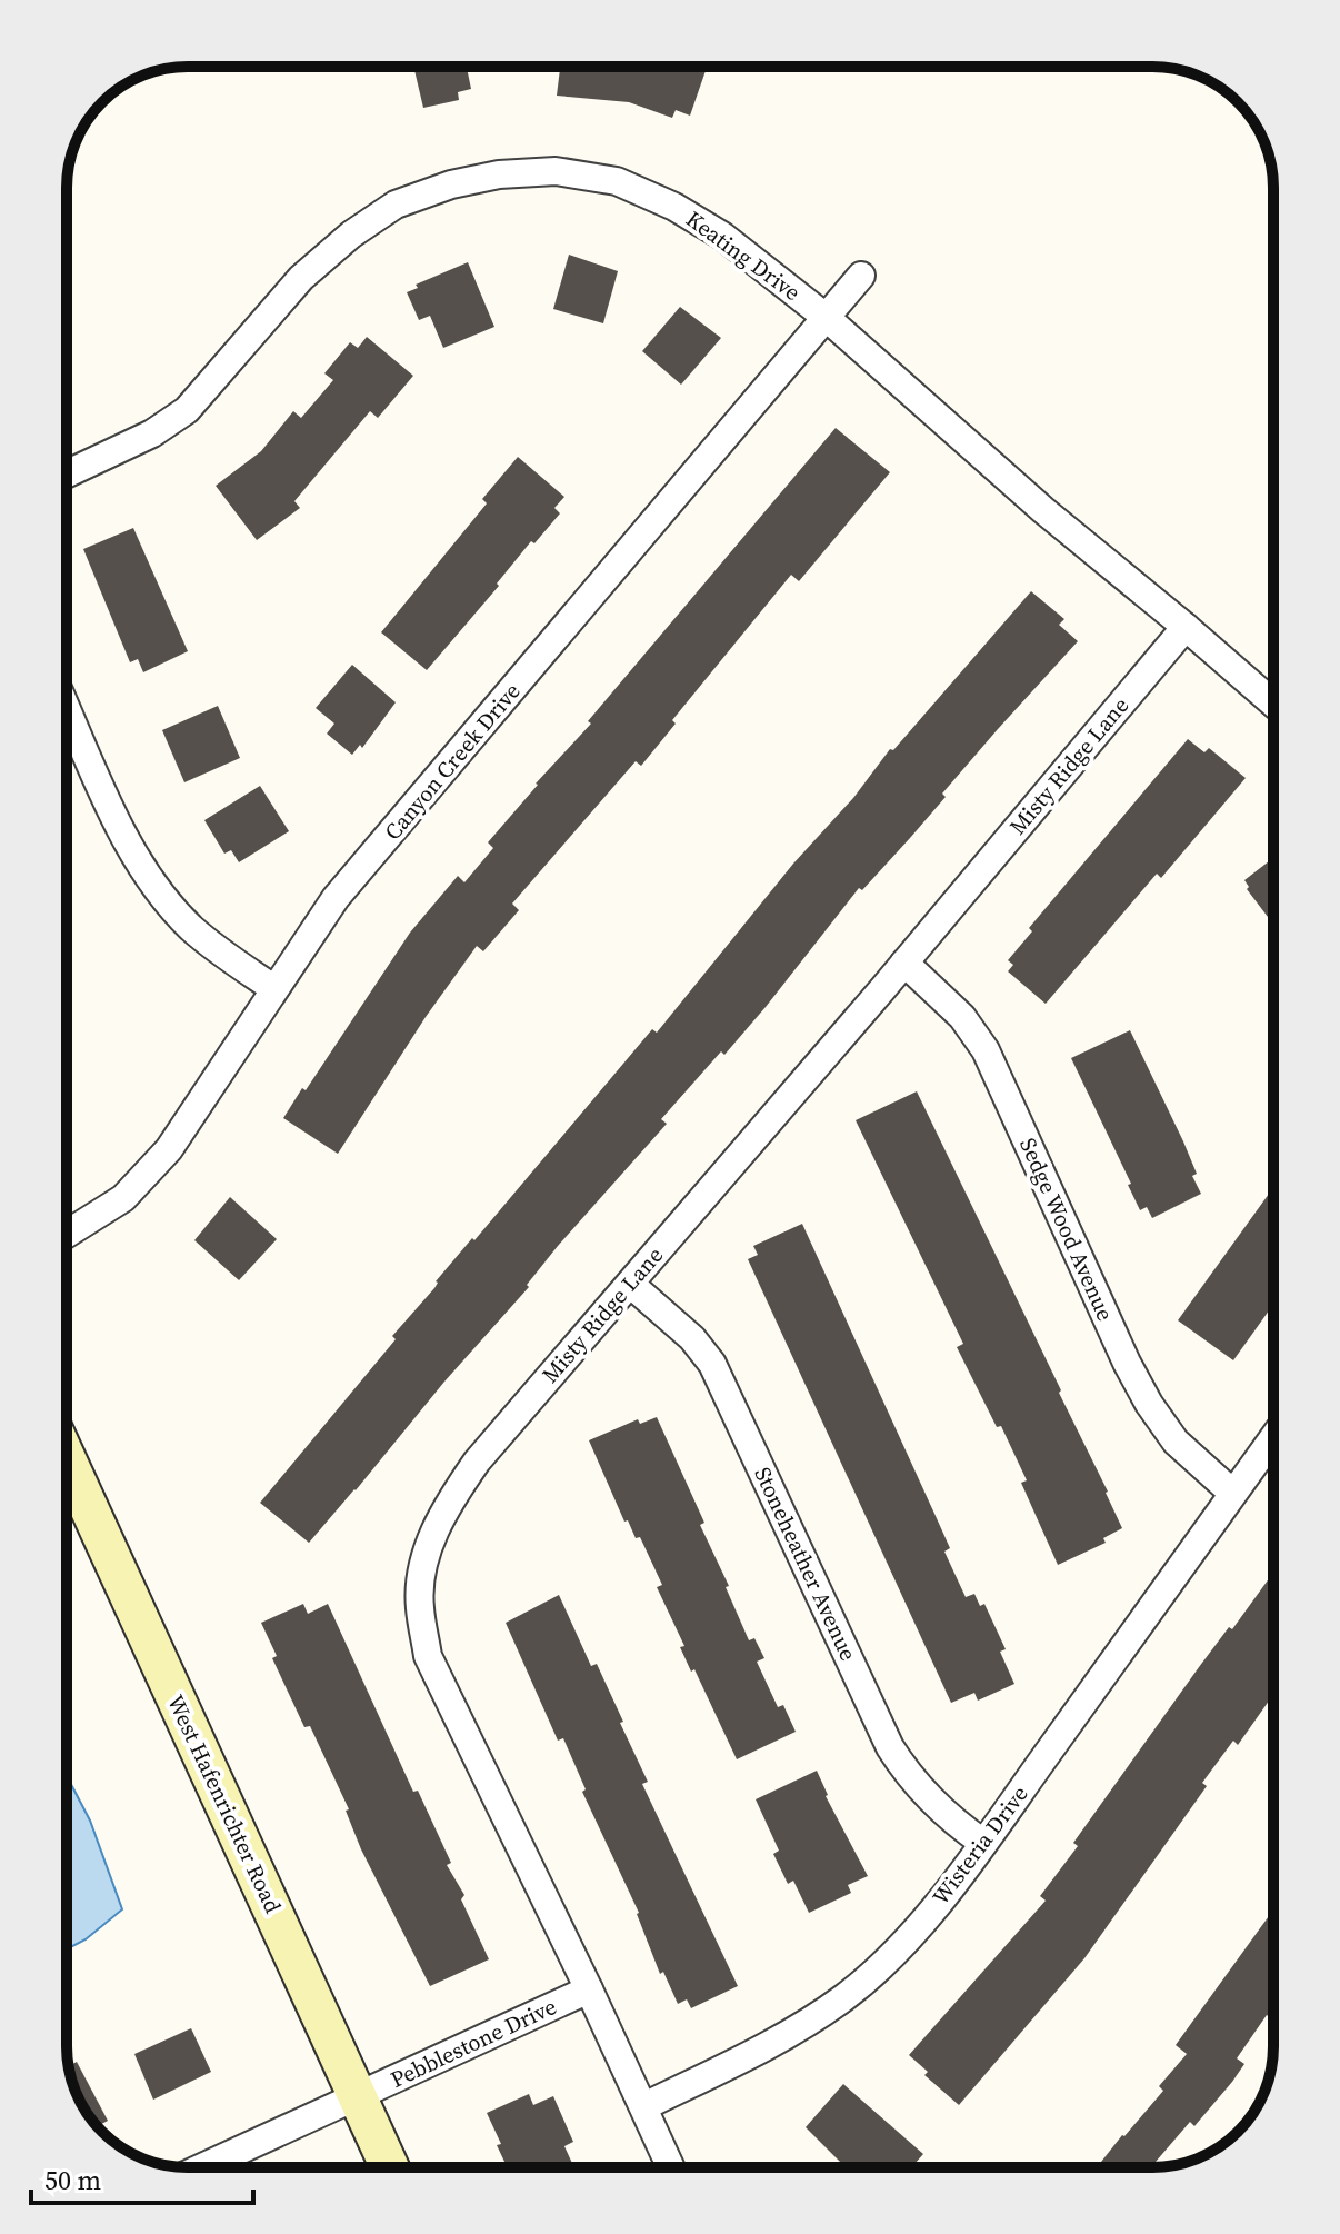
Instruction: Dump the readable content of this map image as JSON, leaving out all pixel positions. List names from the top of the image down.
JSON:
{
  "streets": {
    "street": [
      "Keating Drive",
      "Canyon Creek Drive",
      "Misty Ridge Lane",
      "Sedge Wood Avenue",
      "Stoneheather Avenue",
      "West Hafenrichter Road",
      "Wisteria Drive",
      "Pebblestone Drive"
    ]
  },
  "crossings": [
    ["Keating Drive", "Canyon Creek Drive"],
    ["Keating Drive", "Misty Ridge Lane"],
    ["Misty Ridge Lane", "Sedge Wood Avenue"],
    ["Misty Ridge Lane", "Stoneheather Avenue"],
    ["Misty Ridge Lane", "Wisteria Drive"],
    ["Misty Ridge Lane", "Pebblestone Drive"],
    ["Sedge Wood Avenue", "Wisteria Drive"],
    ["Stoneheather Avenue", "Wisteria Drive"],
    ["West Hafenrichter Road", "Pebblestone Drive"]
  ],
  "scale_bar": "50 m"
}
